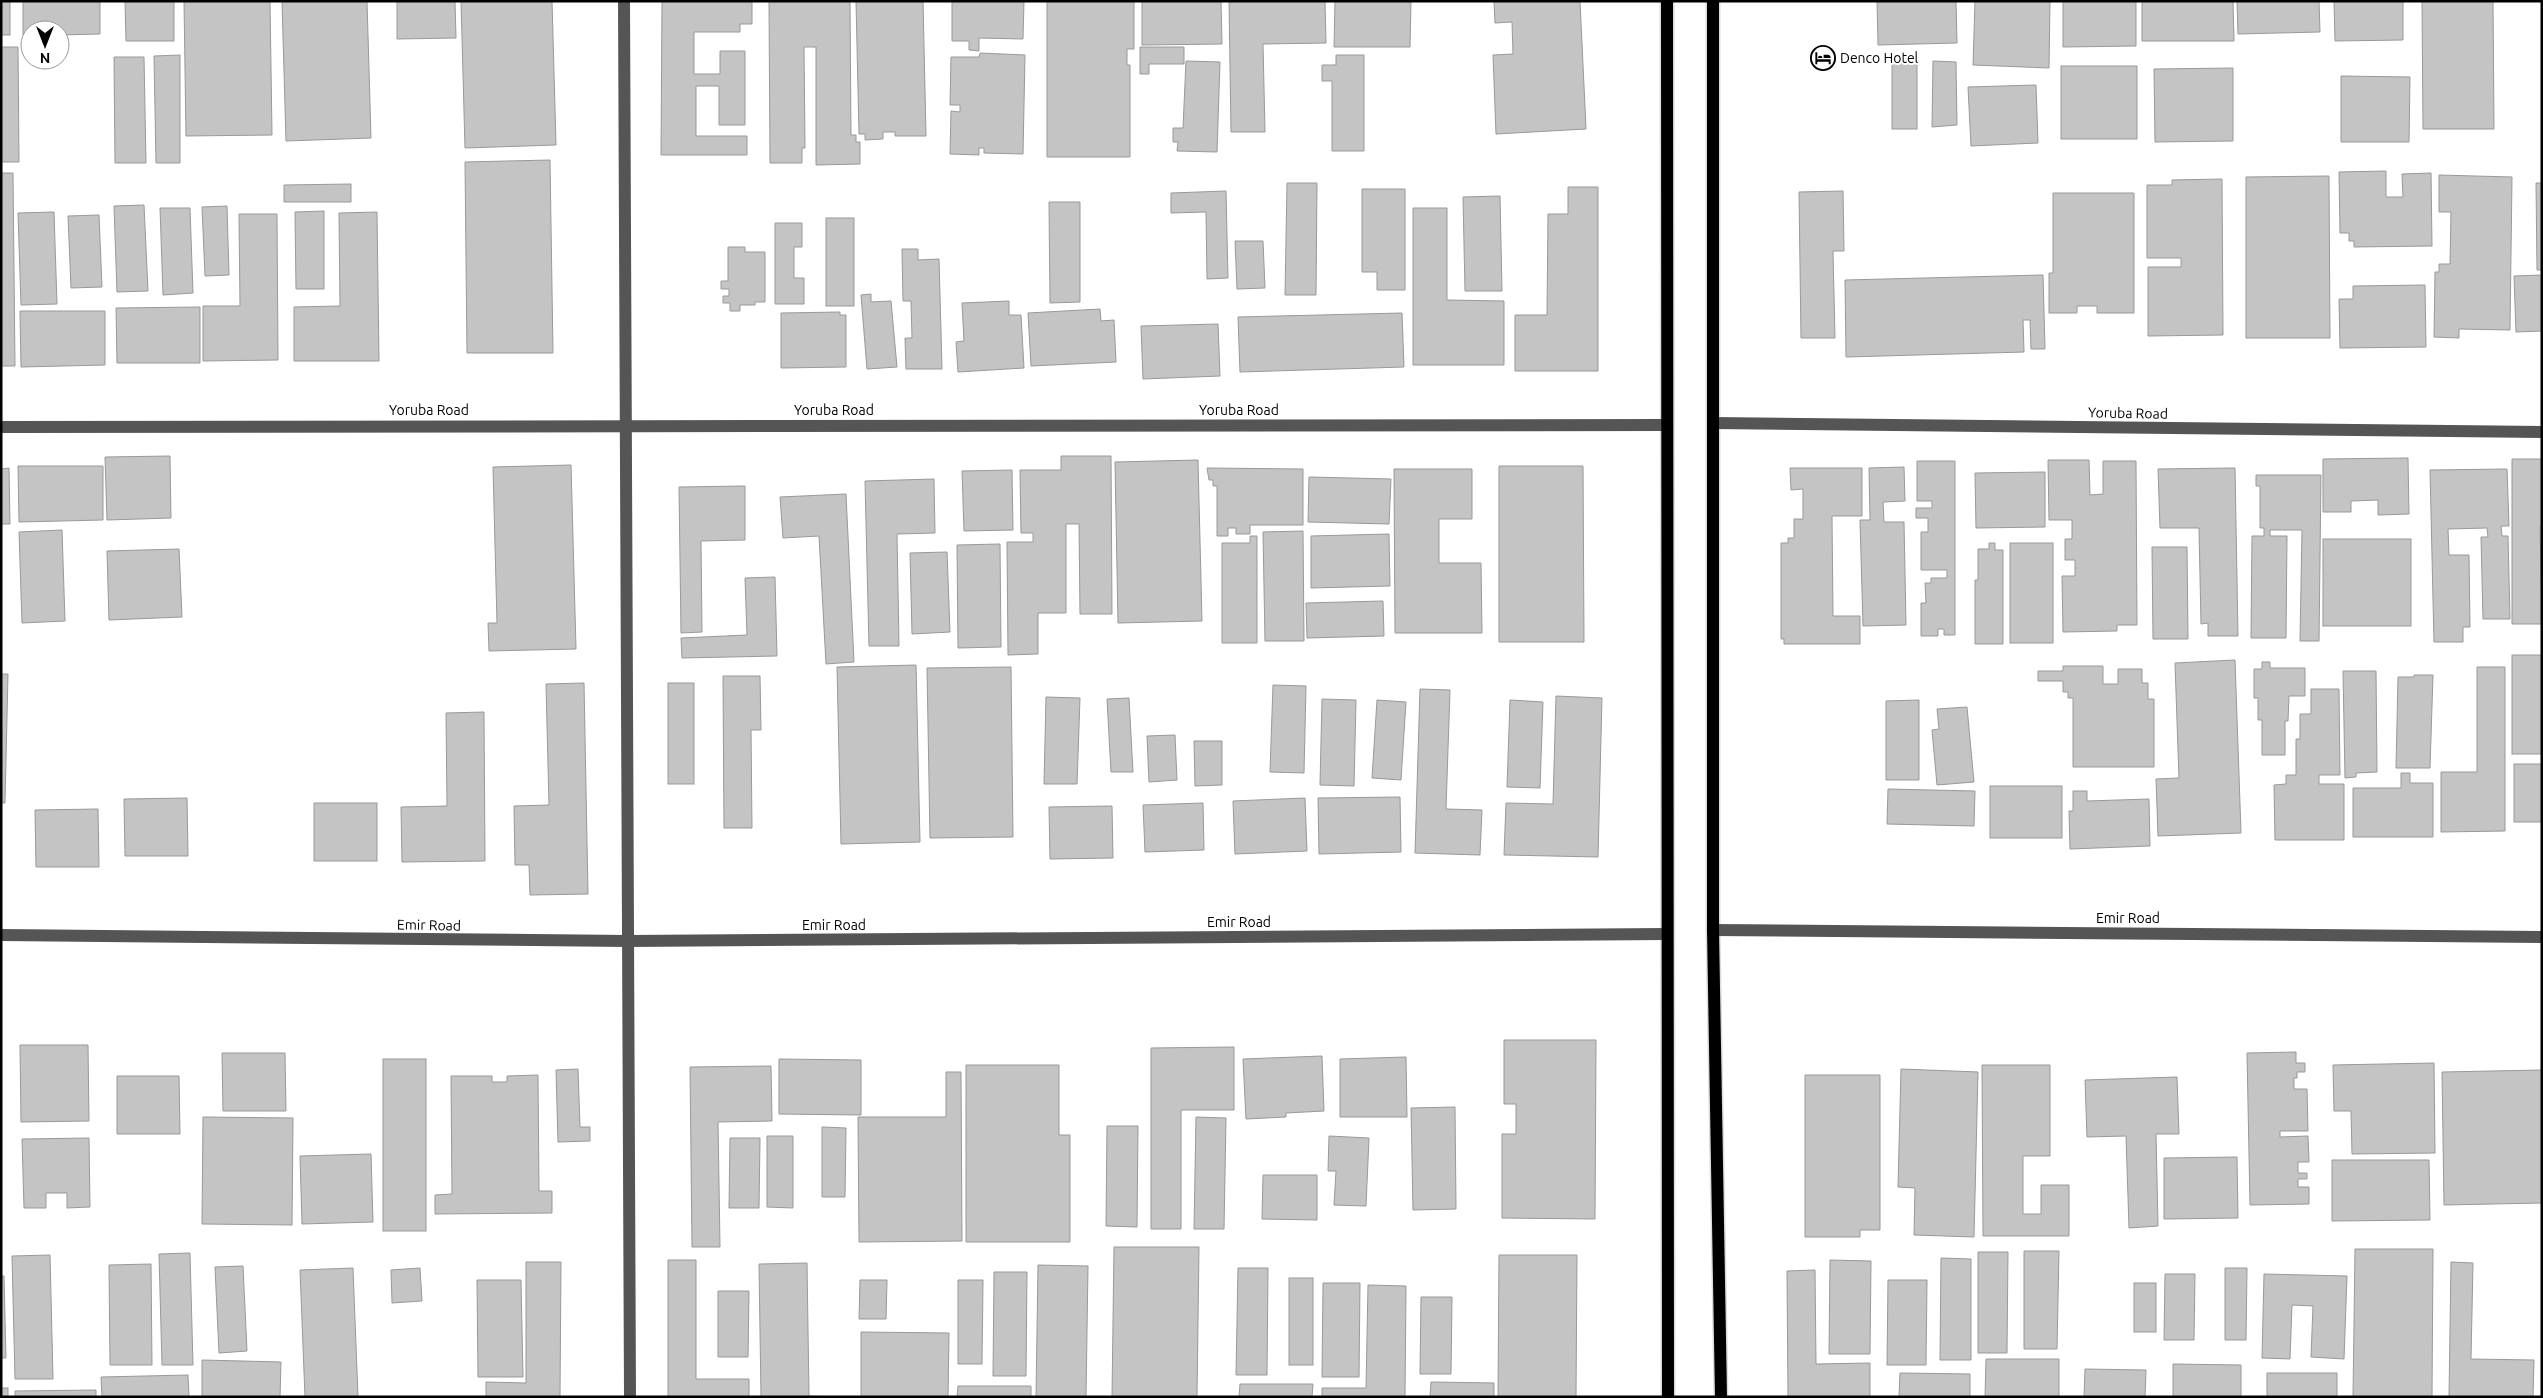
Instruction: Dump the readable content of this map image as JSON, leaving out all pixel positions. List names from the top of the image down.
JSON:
{
  "streets": {
    "street": ["Yoruba Road", "Emir Road"]
  },
  "places": {
    "hotel": ["Denco Hotel"]
  },
  "north": "bottom"
}
